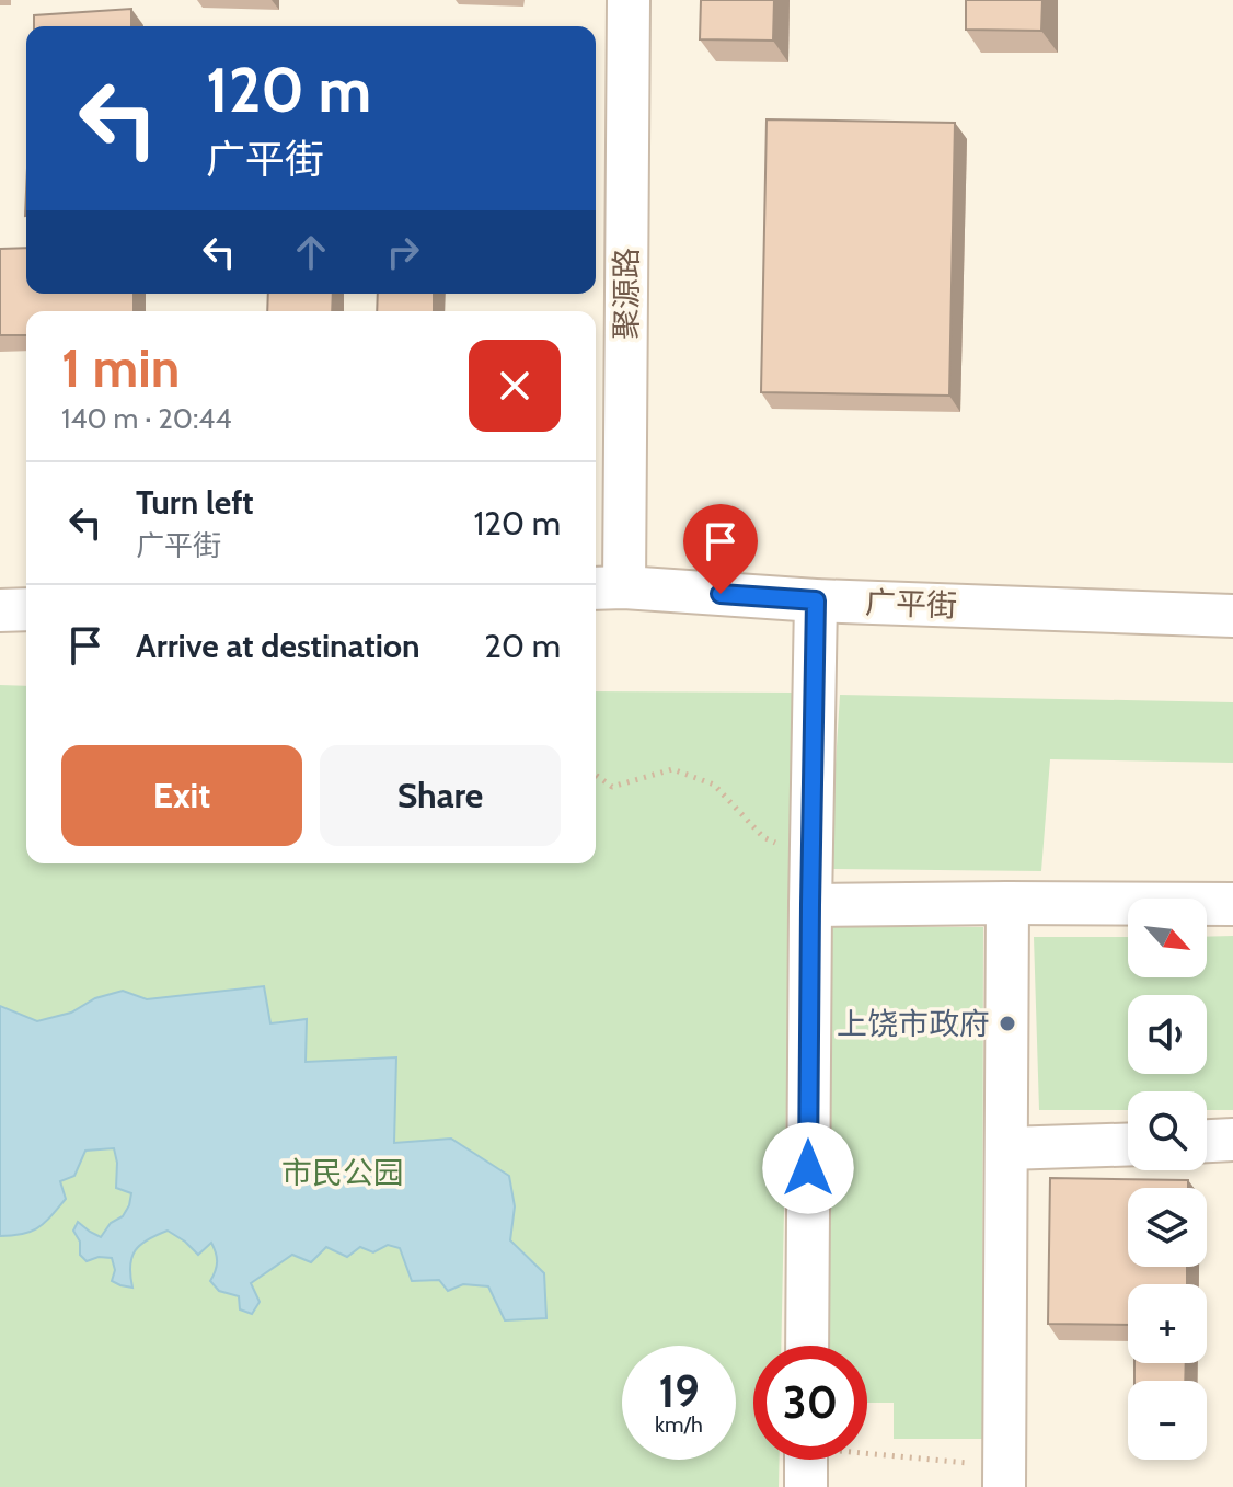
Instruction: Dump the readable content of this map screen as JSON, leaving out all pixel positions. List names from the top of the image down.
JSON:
{
  "streets": {
    "street": ["聚源路", "广平街"]
  },
  "crossings": [
    ["聚源路", "广平街"]
  ],
  "parks": ["市民公园"],
  "places": ["上饶市政府"],
  "north": "bottom right",
  "page": {
    "turn": ["120 m", "广平街"],
    "heading": ["1 min", "140 m · 20:44"],
    "list": [
      {
        "name": "Turn left",
        "note": "广平街",
        "value": "120 m"
      },
      {
        "name": "Arrive at destination",
        "value": "20 m"
      }
    ],
    "buttons": ["Exit", "Share"],
    "map_buttons": ["+", "−"],
    "speed": "19 km/h",
    "limit": "30"
  }
}
